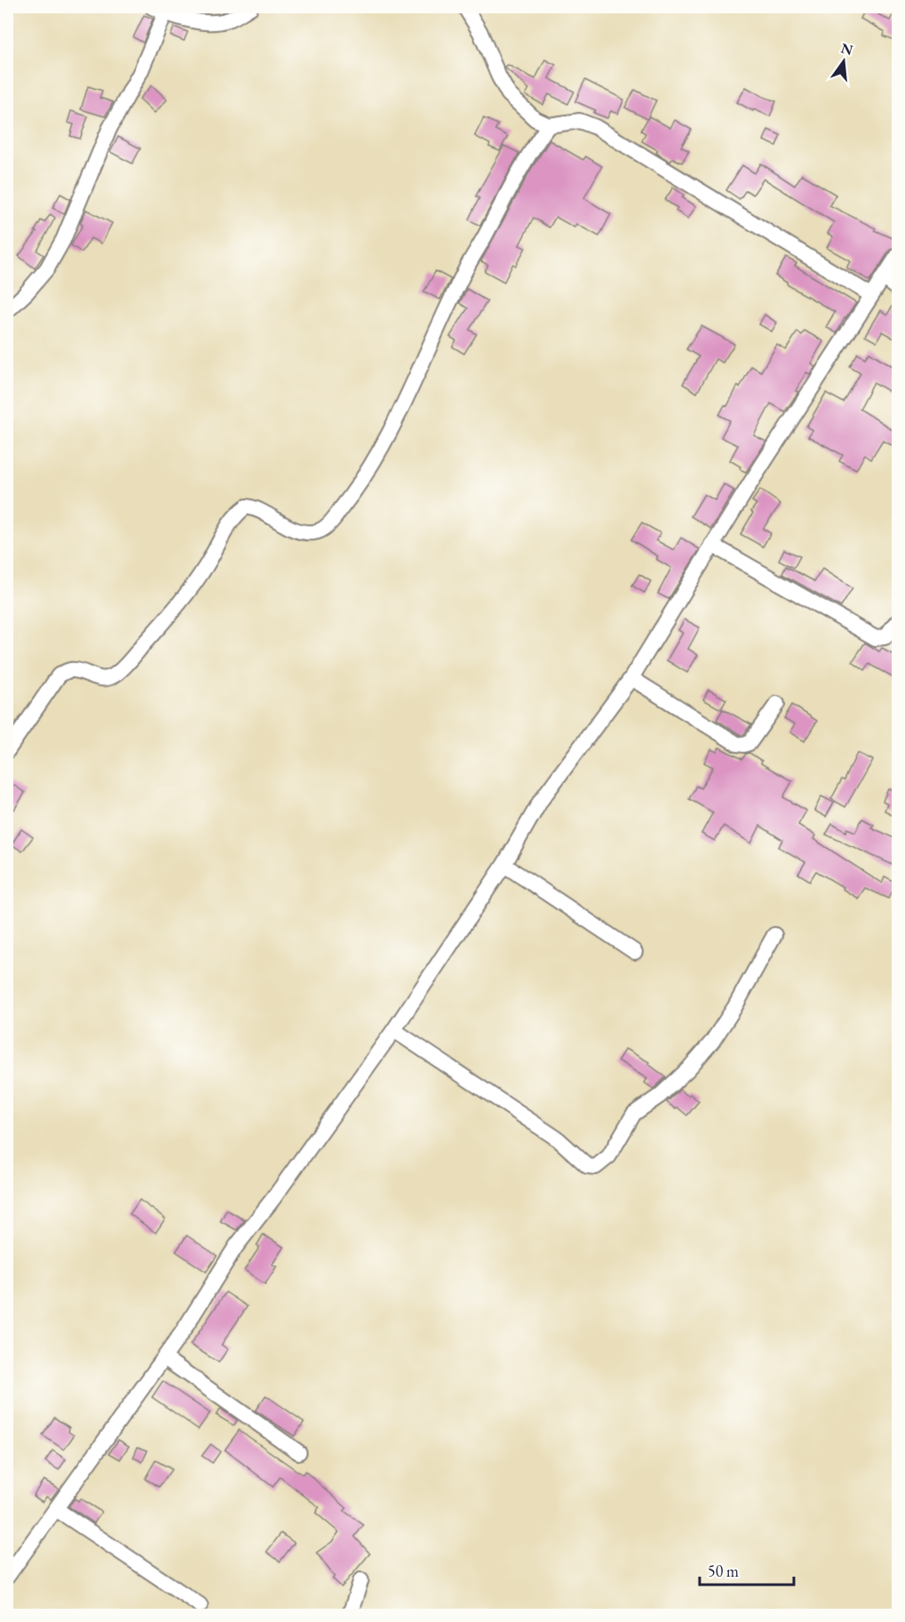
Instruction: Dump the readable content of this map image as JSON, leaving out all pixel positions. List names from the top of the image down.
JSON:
{
  "scale_bar": "50 m",
  "north": "top"
}
